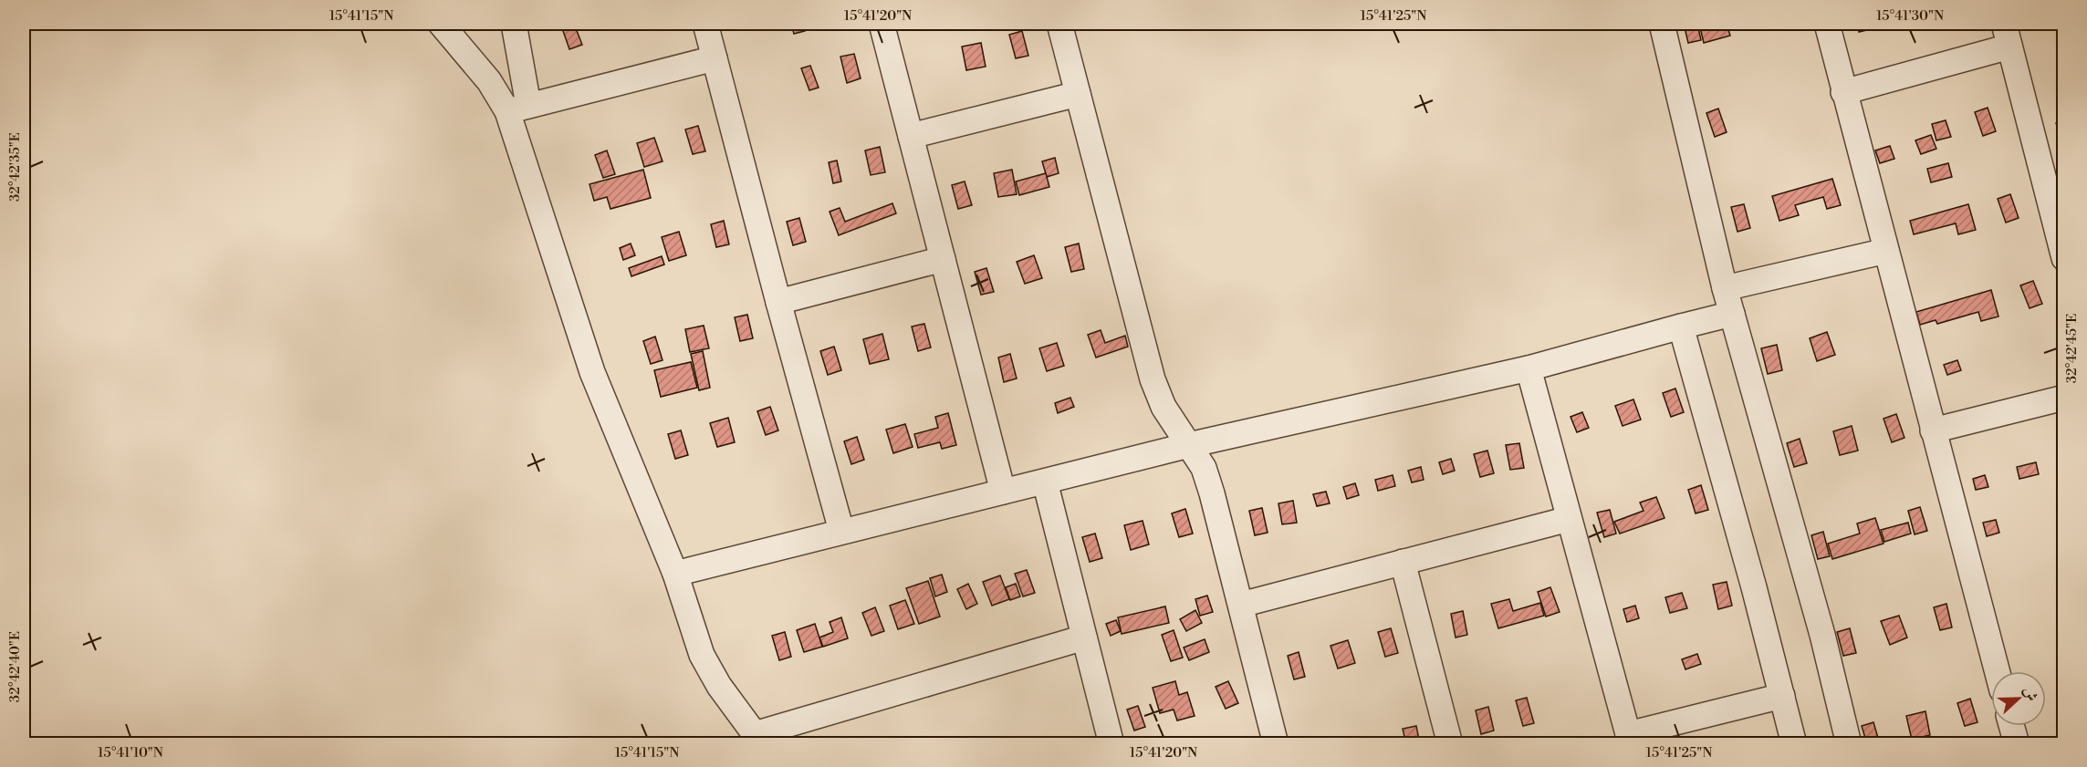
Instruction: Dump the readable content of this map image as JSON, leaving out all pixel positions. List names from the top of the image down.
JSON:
{
  "north": "right",
  "coordinates": [
    "15°41'15\"N",
    "15°41'20\"N",
    "15°41'25\"N",
    "15°41'30\"N",
    "32°42'35\"E",
    "32°42'45\"E",
    "32°42'40\"E",
    "15°41'10\"N"
  ]
}
